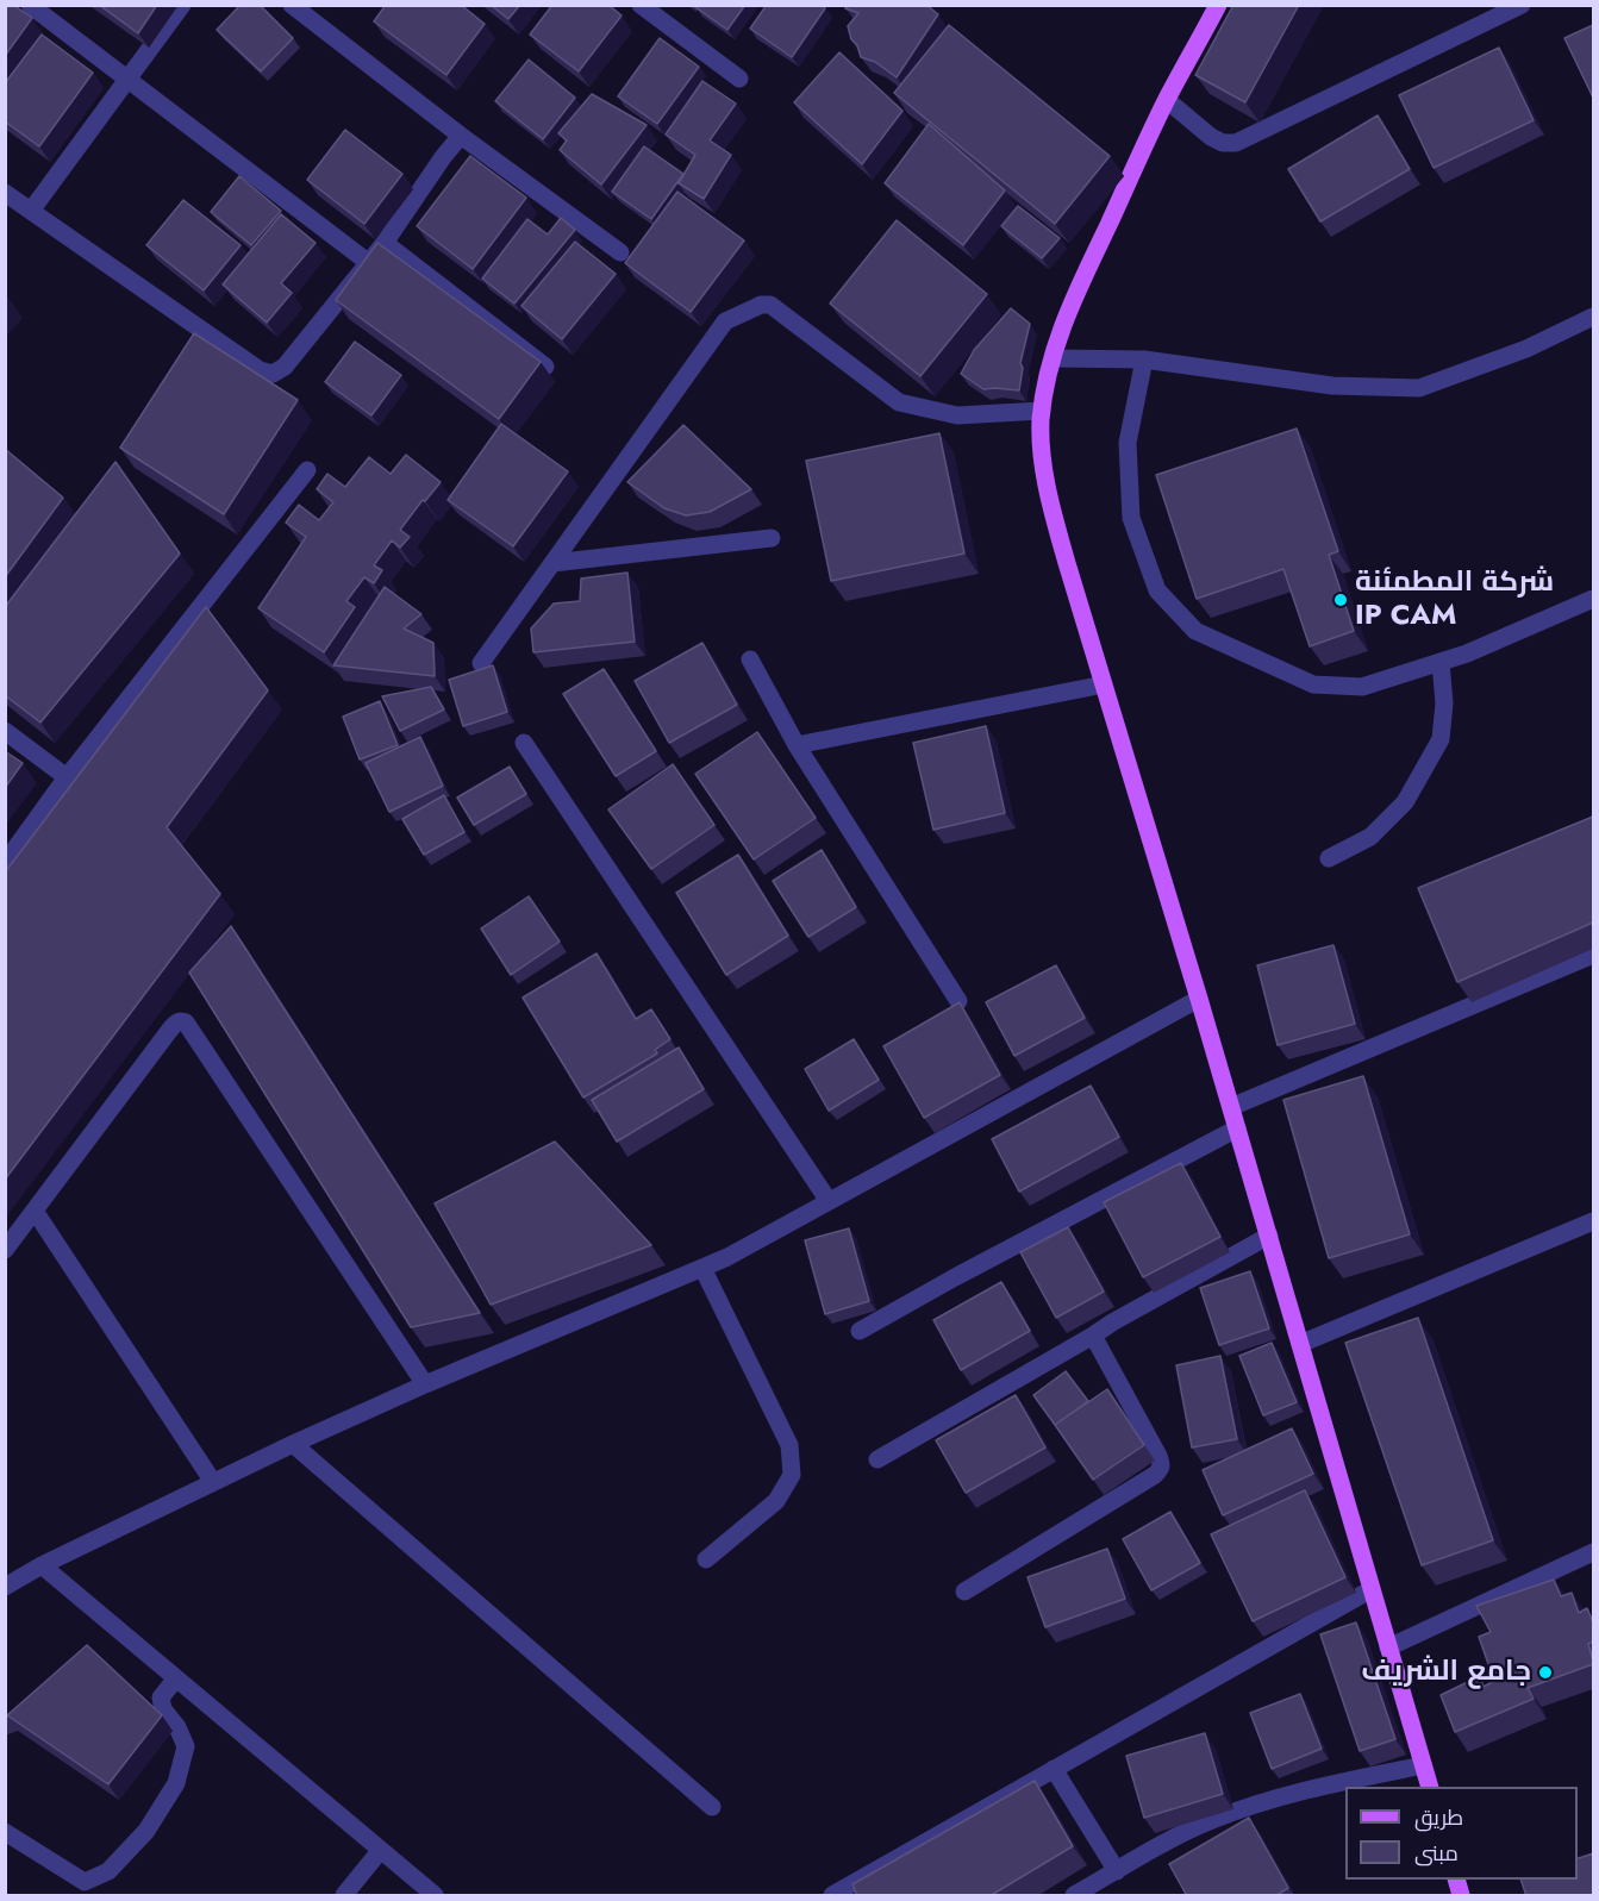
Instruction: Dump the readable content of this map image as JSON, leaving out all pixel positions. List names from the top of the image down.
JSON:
{
  "places": ["شركة المطمئنة IP CAM", "جامع الشريف"],
  "legend": ["طريق", "مبنى"]
}
